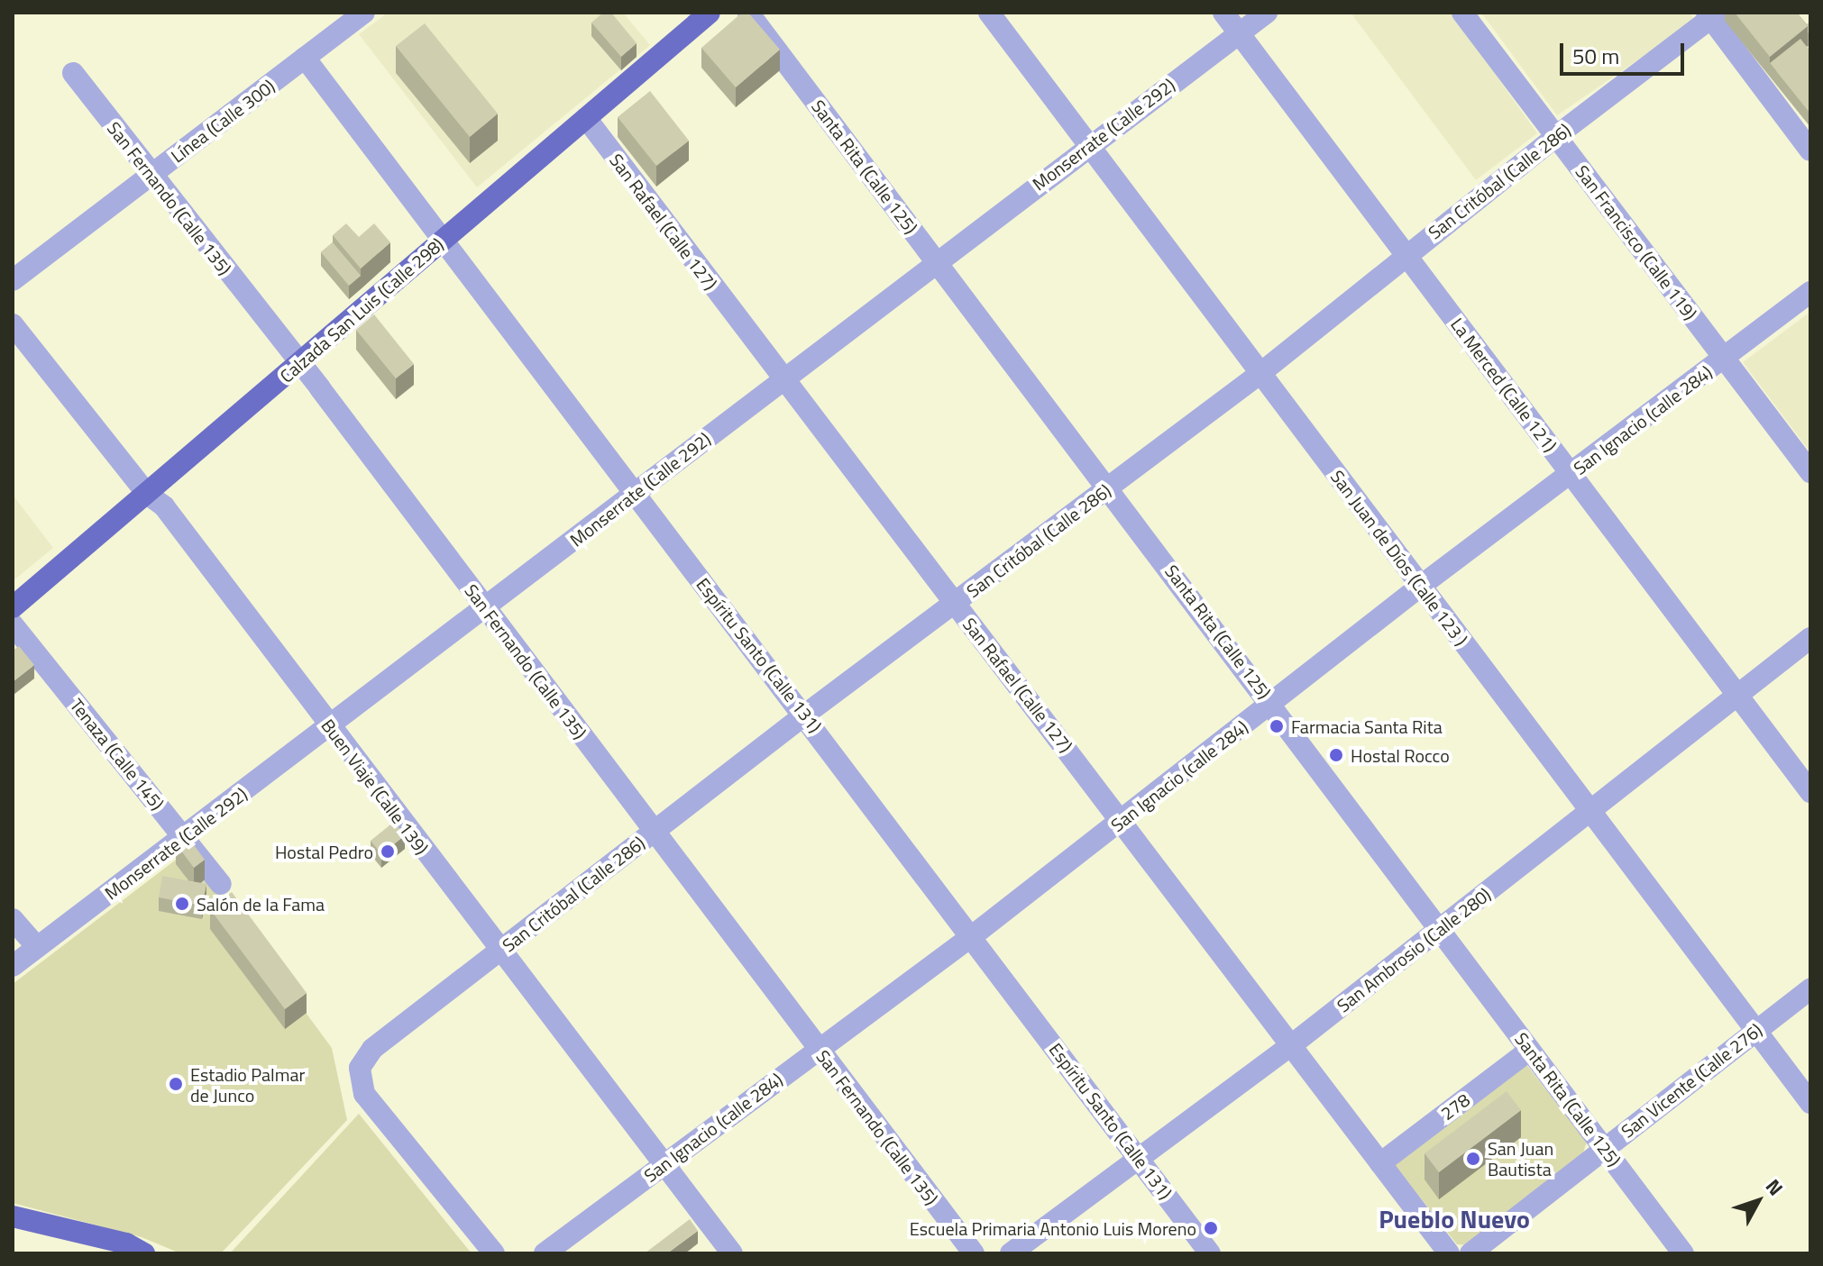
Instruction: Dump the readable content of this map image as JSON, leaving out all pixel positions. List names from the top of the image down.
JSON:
{
  "streets": {
    "main road": ["Calzada San Luis (Calle 298)"],
    "street": [
      "Línea (Calle 300)",
      "Monserrate (Calle 292)",
      "Santa Rita (Calle 125)",
      "San Critóbal (Calle 286)",
      "San Fernando (Calle 135)",
      "San Rafael (Calle 127)",
      "San Francisco (Calle 119)",
      "La Merced (Calle 121)",
      "San Ignacio (calle 284)",
      "San Juan de Díos (Calle 123 )",
      "Espíritu Santo (Calle 131)",
      "Tenaza (Calle 145)",
      "Buen Viaje (Calle 139)",
      "San Ambrosio (Calle 280)",
      "San Vicente (Calle 276)",
      "278"
    ]
  },
  "crossings": [
    ["Línea (Calle 300)", "San Fernando (Calle 135)"],
    ["Línea (Calle 300)", "Espíritu Santo (Calle 131)"],
    ["Monserrate (Calle 292)", "Santa Rita (Calle 125)"],
    ["Monserrate (Calle 292)", "San Fernando (Calle 135)"],
    ["Monserrate (Calle 292)", "San Rafael (Calle 127)"],
    ["Monserrate (Calle 292)", "La Merced (Calle 121)"],
    ["Monserrate (Calle 292)", "San Juan de Díos (Calle 123 )"],
    ["Monserrate (Calle 292)", "Espíritu Santo (Calle 131)"],
    ["Monserrate (Calle 292)", "Tenaza (Calle 145)"],
    ["Monserrate (Calle 292)", "Buen Viaje (Calle 139)"],
    ["Santa Rita (Calle 125)", "San Critóbal (Calle 286)"],
    ["Santa Rita (Calle 125)", "San Ignacio (calle 284)"],
    ["Santa Rita (Calle 125)", "San Ambrosio (Calle 280)"],
    ["Santa Rita (Calle 125)", "San Vicente (Calle 276)"],
    ["Santa Rita (Calle 125)", "278"],
    ["San Critóbal (Calle 286)", "San Fernando (Calle 135)"],
    ["San Critóbal (Calle 286)", "San Rafael (Calle 127)"],
    ["San Critóbal (Calle 286)", "San Francisco (Calle 119)"],
    ["San Critóbal (Calle 286)", "La Merced (Calle 121)"],
    ["San Critóbal (Calle 286)", "San Juan de Díos (Calle 123 )"],
    ["San Critóbal (Calle 286)", "Espíritu Santo (Calle 131)"],
    ["San Critóbal (Calle 286)", "Buen Viaje (Calle 139)"],
    ["San Fernando (Calle 135)", "Calzada San Luis (Calle 298)"],
    ["San Fernando (Calle 135)", "San Ignacio (calle 284)"],
    ["San Rafael (Calle 127)", "Calzada San Luis (Calle 298)"],
    ["San Rafael (Calle 127)", "San Ignacio (calle 284)"],
    ["San Rafael (Calle 127)", "San Ambrosio (Calle 280)"],
    ["San Rafael (Calle 127)", "278"],
    ["San Francisco (Calle 119)", "San Ignacio (calle 284)"],
    ["Calzada San Luis (Calle 298)", "Espíritu Santo (Calle 131)"],
    ["Calzada San Luis (Calle 298)", "Buen Viaje (Calle 139)"],
    ["La Merced (Calle 121)", "San Ignacio (calle 284)"],
    ["La Merced (Calle 121)", "San Ambrosio (Calle 280)"],
    ["San Ignacio (calle 284)", "San Juan de Díos (Calle 123 )"],
    ["San Ignacio (calle 284)", "Espíritu Santo (Calle 131)"],
    ["San Ignacio (calle 284)", "Buen Viaje (Calle 139)"],
    ["San Juan de Díos (Calle 123 )", "San Ambrosio (Calle 280)"],
    ["San Juan de Díos (Calle 123 )", "San Vicente (Calle 276)"],
    ["Espíritu Santo (Calle 131)", "San Ambrosio (Calle 280)"]
  ],
  "districts": ["Pueblo Nuevo"],
  "places": [
    "Farmacia Santa Rita",
    "Hostal Rocco",
    "Hostal Pedro",
    "Salón de la Fama",
    "Estadio Palmar de Junco",
    "San Juan Bautista",
    "Escuela Primaria Antonio Luis Moreno"
  ],
  "scale_bar": "50 m",
  "north": "top right"
}
